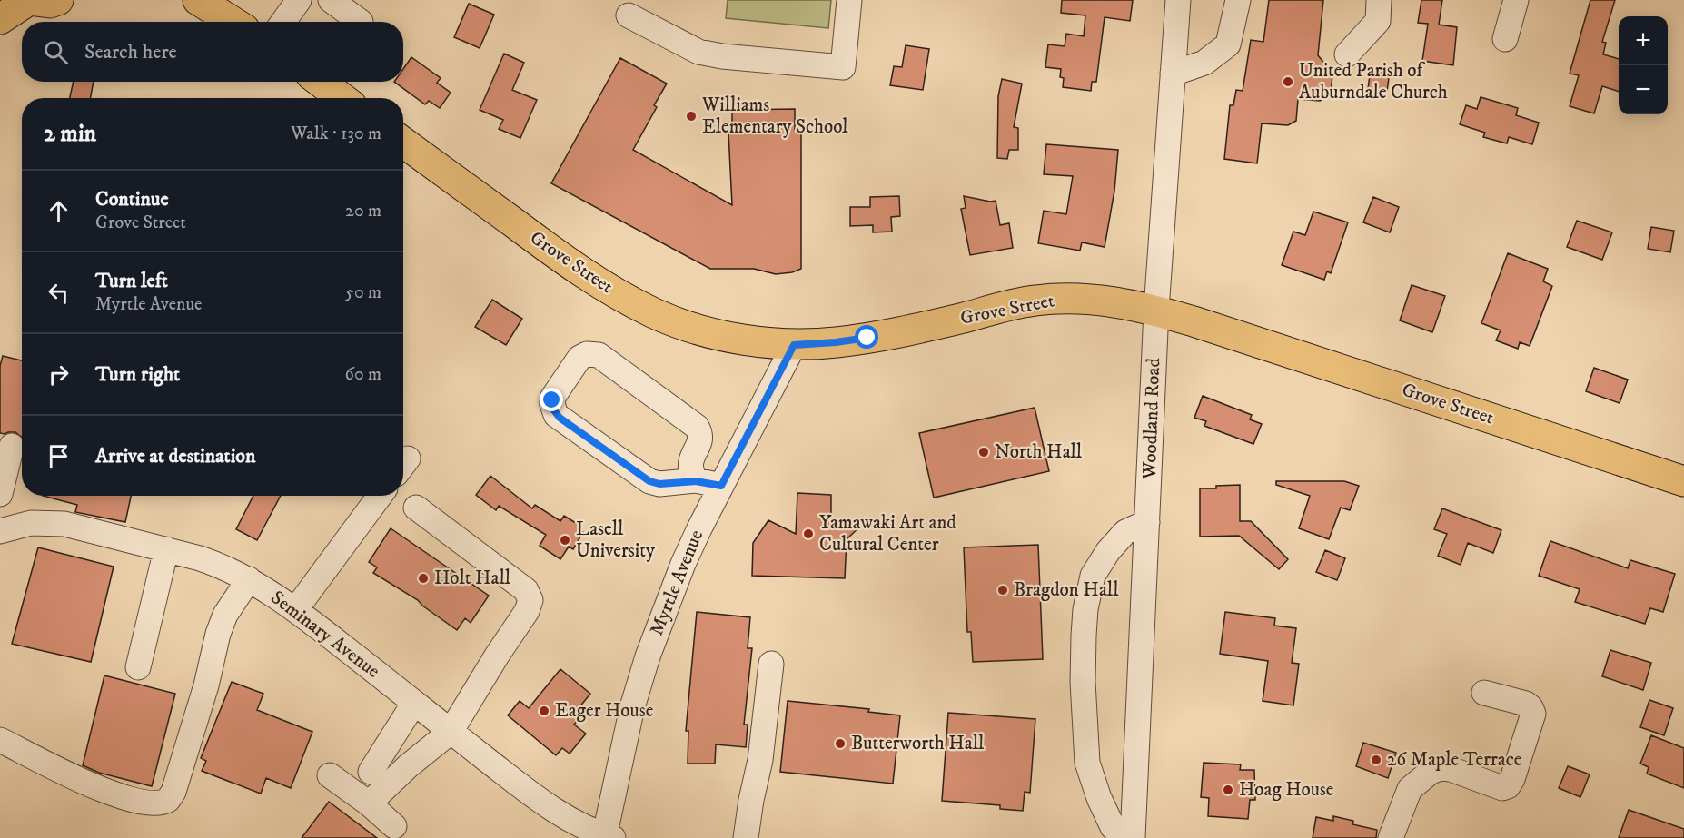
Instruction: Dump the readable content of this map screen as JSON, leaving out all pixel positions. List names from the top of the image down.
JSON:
{
  "streets": {
    "main road": ["Grove Street"],
    "street": ["Woodland Road", "Myrtle Avenue", "Seminary Avenue"]
  },
  "crossings": [
    ["Grove Street", "Woodland Road"],
    ["Grove Street", "Myrtle Avenue"],
    ["Myrtle Avenue", "Seminary Avenue"]
  ],
  "places": [
    "United Parish of Auburndale Church",
    "Williams Elementary School",
    "North Hall",
    "Yamawaki Art and Cultural Center",
    "Lasell University",
    "Holt Hall",
    "Bragdon Hall",
    "Eager House",
    "Butterworth Hall",
    "26 Maple Terrace",
    "Hoag House"
  ],
  "page": {
    "map_buttons": ["+", "−"],
    "search": "Search here",
    "heading": ["2 min", "Walk · 130 m"],
    "list": [
      ["Continue", "Grove Street", "20 m"],
      ["Turn left", "Myrtle Avenue", "50 m"],
      ["Turn right", "60 m"],
      "Arrive at destination"
    ]
  }
}
